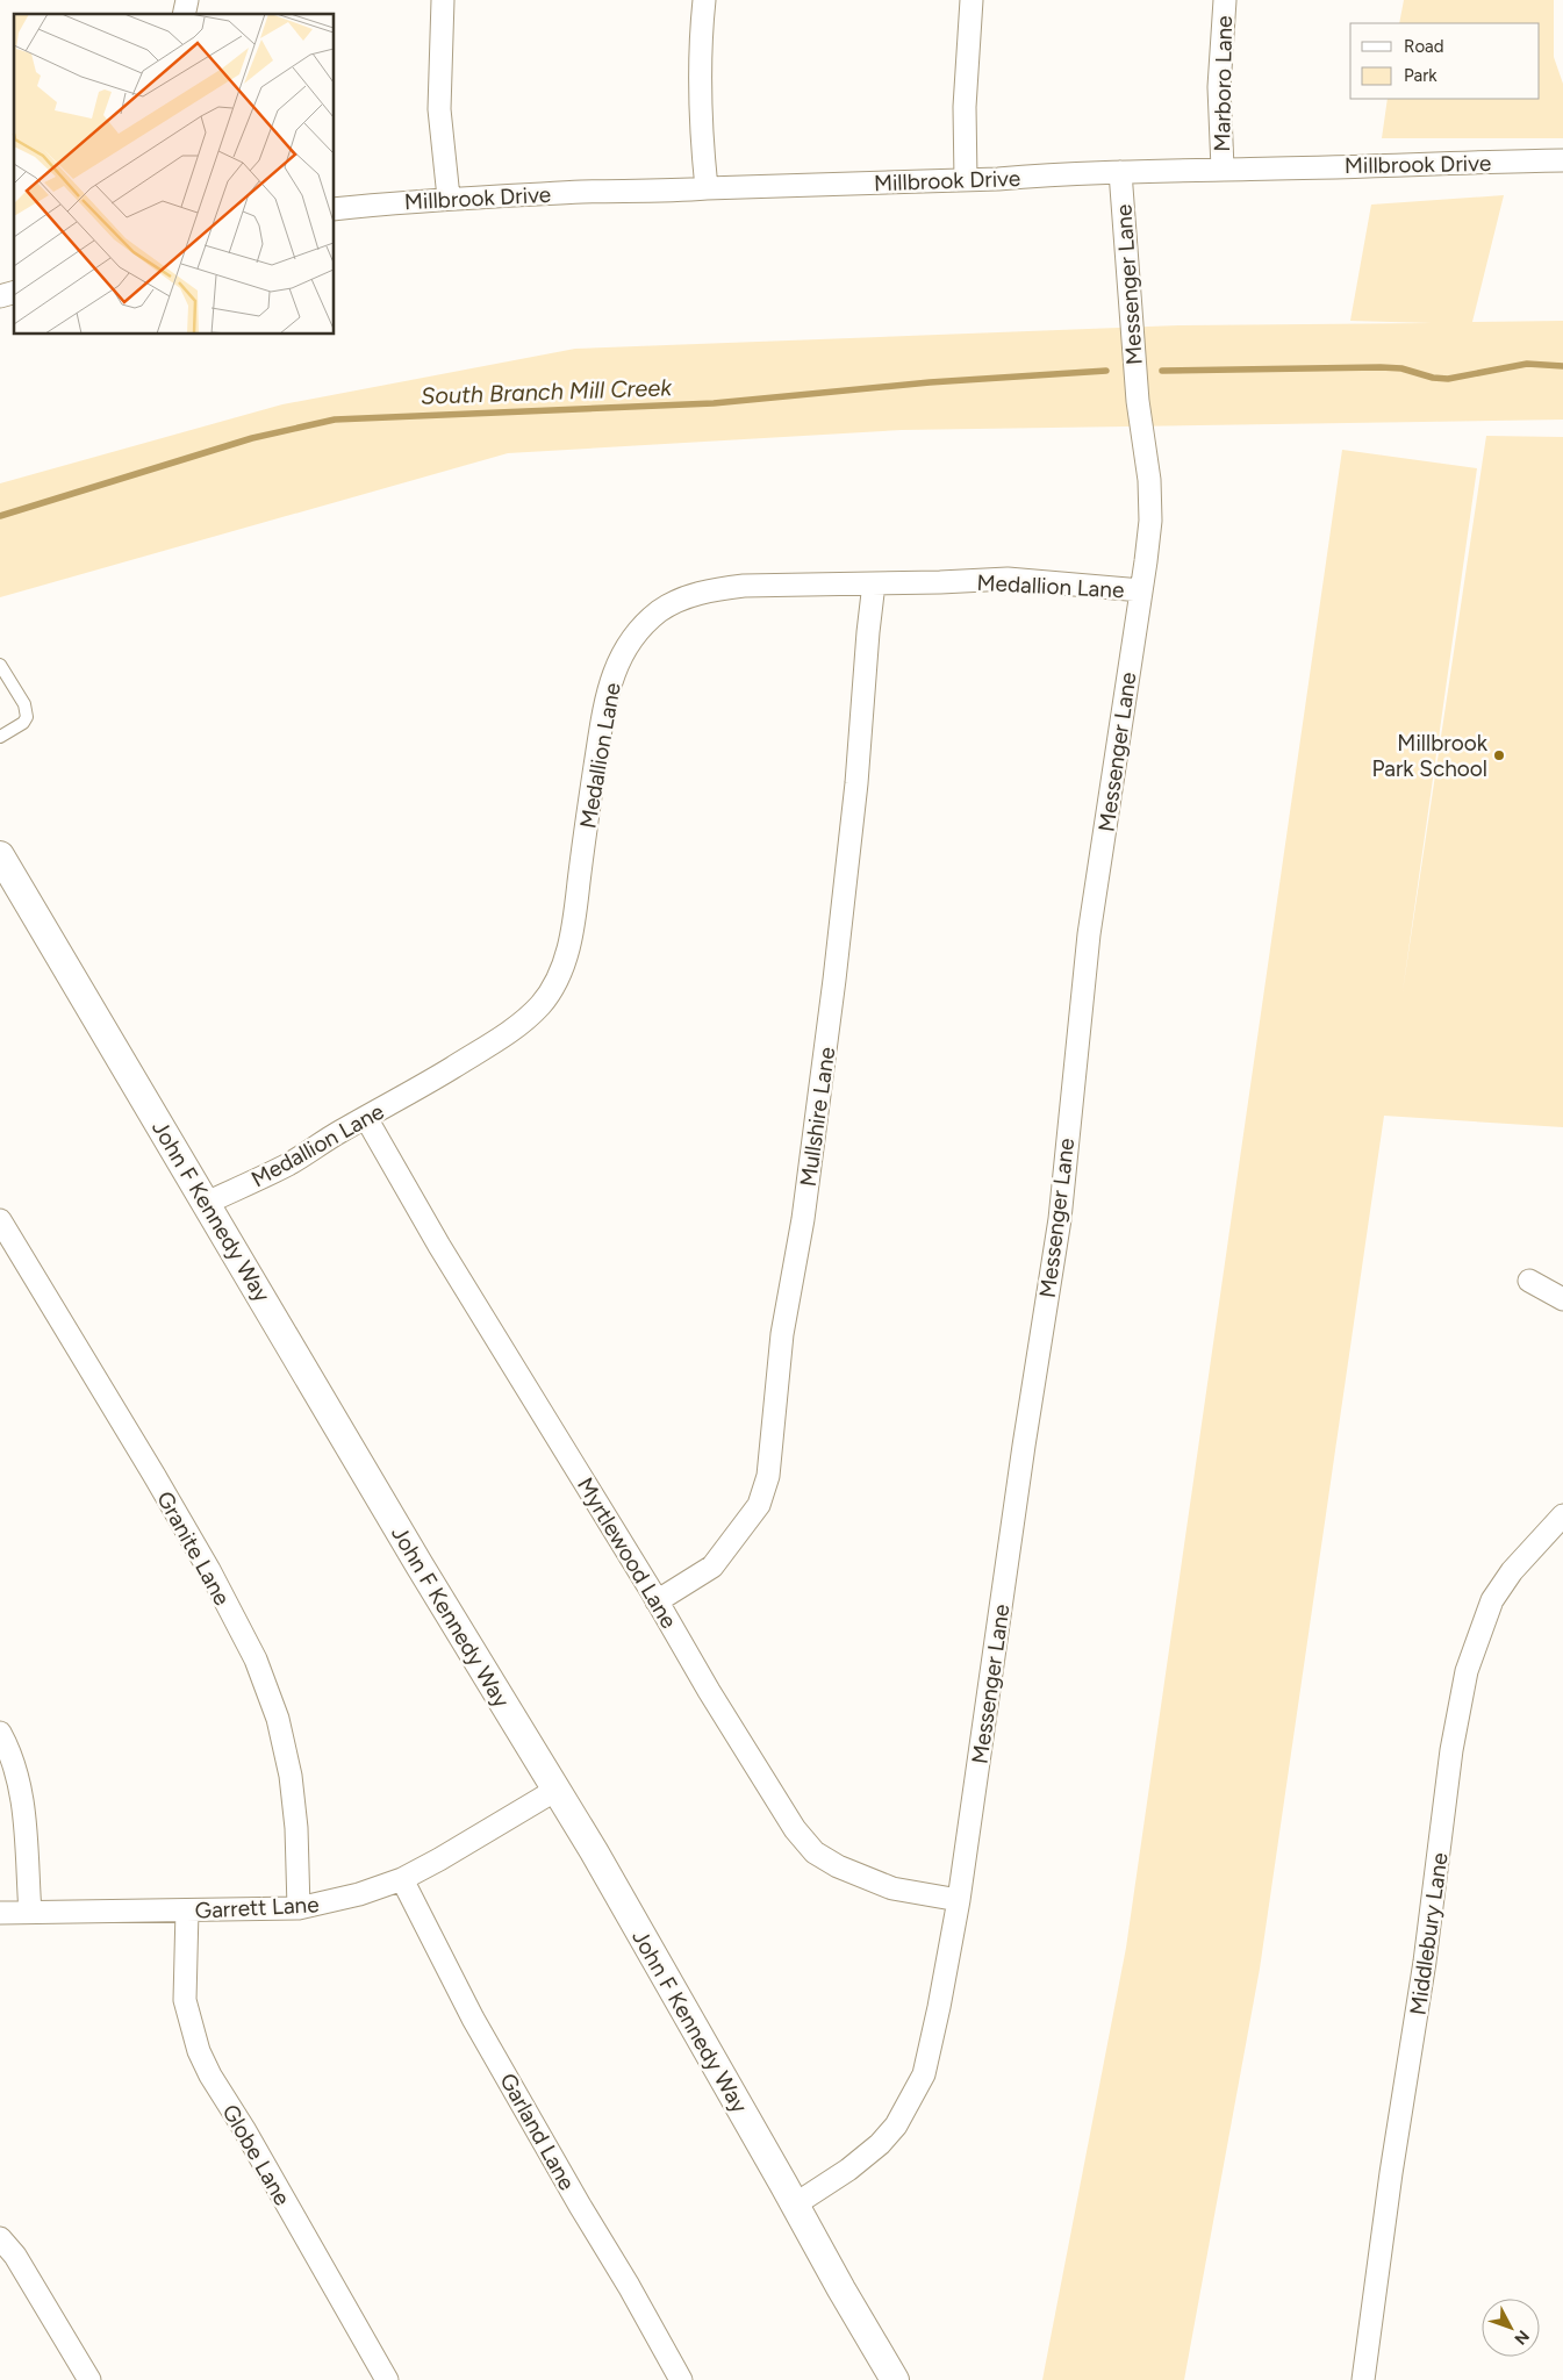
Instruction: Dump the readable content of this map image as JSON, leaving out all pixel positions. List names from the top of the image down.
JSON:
{
  "streets": {
    "street": [
      "Marboro Lane",
      "Millbrook Drive",
      "Messenger Lane",
      "Medallion Lane",
      "Mullshire Lane",
      "John F Kennedy Way",
      "Granite Lane",
      "Myrtlewood Lane",
      "Garrett Lane",
      "Middlebury Lane",
      "Garland Lane",
      "Globe Lane"
    ]
  },
  "crossings": [
    ["Marboro Lane", "Millbrook Drive"],
    ["Millbrook Drive", "Messenger Lane"],
    ["Messenger Lane", "Medallion Lane"],
    ["Messenger Lane", "John F Kennedy Way"],
    ["Messenger Lane", "Myrtlewood Lane"],
    ["Medallion Lane", "Mullshire Lane"],
    ["Medallion Lane", "John F Kennedy Way"],
    ["Medallion Lane", "Myrtlewood Lane"],
    ["Mullshire Lane", "Myrtlewood Lane"],
    ["John F Kennedy Way", "Garrett Lane"],
    ["Granite Lane", "Garrett Lane"],
    ["Garrett Lane", "Garland Lane"],
    ["Garrett Lane", "Globe Lane"]
  ],
  "water": ["South Branch Mill Creek"],
  "places": ["Millbrook Park School"],
  "legend": ["Road", "Park"],
  "north": "bottom right"
}
